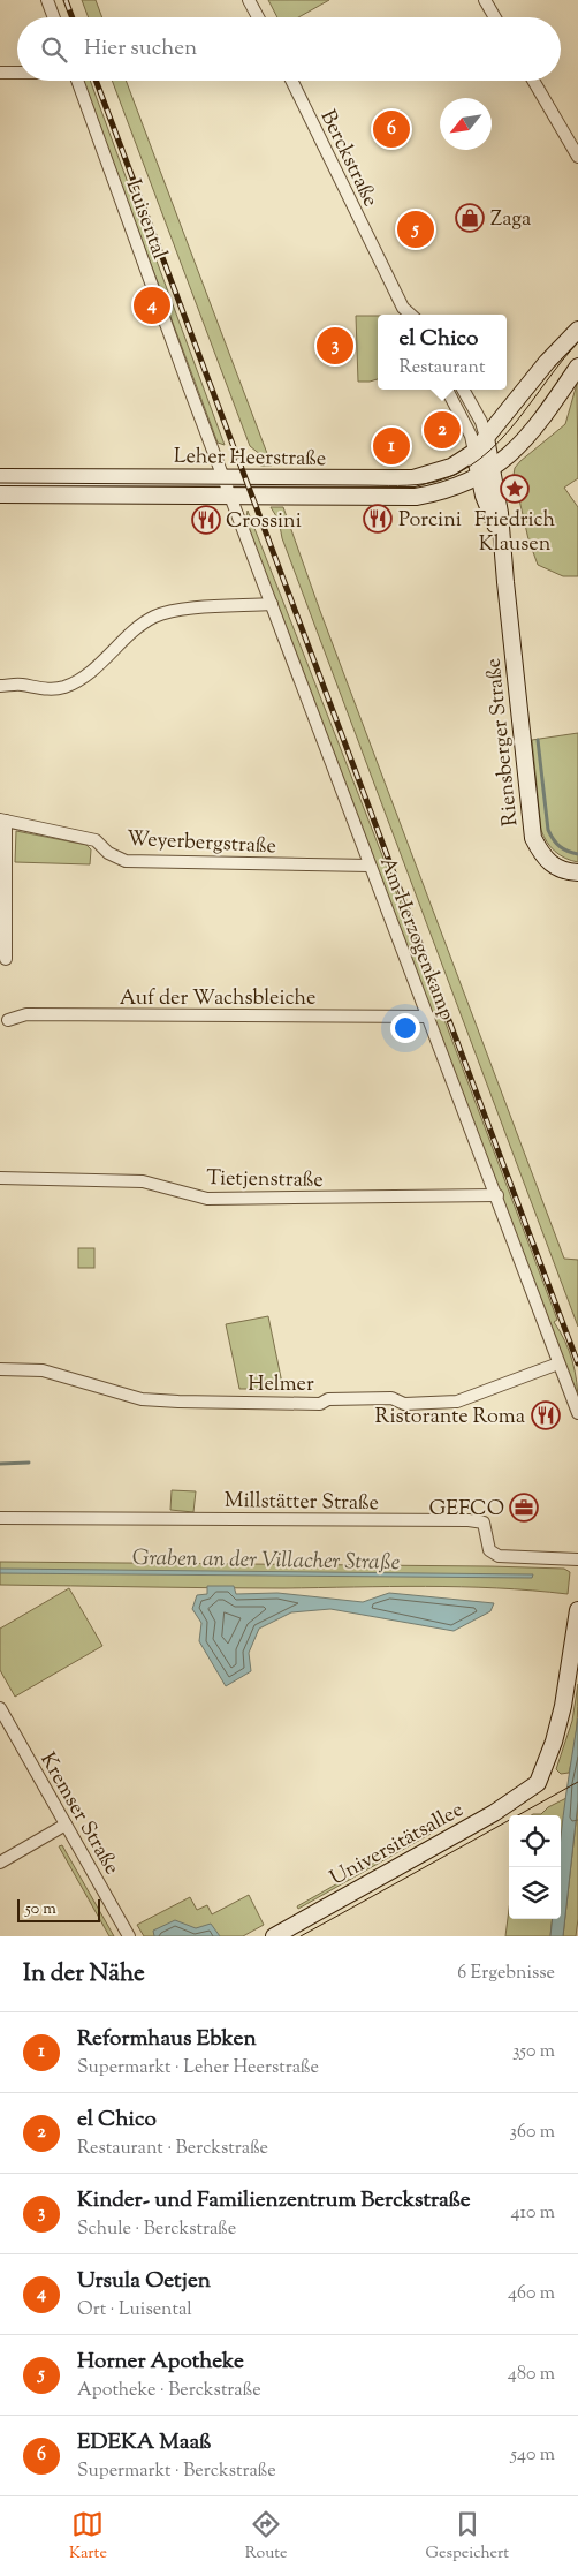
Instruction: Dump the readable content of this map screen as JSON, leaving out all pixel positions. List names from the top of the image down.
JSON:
{
  "streets": {
    "main road": ["Leher Heerstraße", "Riensberger Straße", "Universitätsallee"],
    "street": [
      "Berckstraße",
      "Luisental",
      "Weyerbergstraße",
      "Am Herzogenkamp",
      "Auf der Wachsbleiche",
      "Tietjenstraße",
      "Helmer",
      "Millstätter Straße",
      "Kremser Straße"
    ]
  },
  "crossings": [
    ["Luisental", "Leher Heerstraße"],
    ["Luisental", "Am Herzogenkamp"],
    ["Leher Heerstraße", "Riensberger Straße"],
    ["Leher Heerstraße", "Am Herzogenkamp"],
    ["Weyerbergstraße", "Am Herzogenkamp"],
    ["Am Herzogenkamp", "Auf der Wachsbleiche"],
    ["Am Herzogenkamp", "Tietjenstraße"],
    ["Am Herzogenkamp", "Helmer"]
  ],
  "water": ["Graben an der Villacher Straße"],
  "places": {
    "shop": ["Zaga"],
    "place": ["Friedrich Klausen"],
    "restaurant": ["Porcini", "Crossini", "Ristorante Roma"],
    "office": ["GEFCO"]
  },
  "scale_bar": "50 m",
  "north": "bottom left",
  "page": {
    "search": "Hier suchen",
    "pins": [
      "6",
      "5",
      "4",
      "3",
      "2",
      "1"
    ],
    "popup": ["el Chico", "Restaurant"],
    "scale": "50 m",
    "heading": ["In der Nähe", "6 Ergebnisse"],
    "list": [
      {
        "mark": "1",
        "name": "Reformhaus Ebken",
        "note": "Supermarkt · Leher Heerstraße",
        "value": "350 m"
      },
      {
        "mark": "2",
        "name": "el Chico",
        "note": "Restaurant · Berckstraße",
        "value": "360 m"
      },
      {
        "mark": "3",
        "name": "Kinder- und Familienzentrum Berckstraße",
        "note": "Schule · Berckstraße",
        "value": "410 m"
      },
      {
        "mark": "4",
        "name": "Ursula Oetjen",
        "note": "Ort · Luisental",
        "value": "460 m"
      },
      {
        "mark": "5",
        "name": "Horner Apotheke",
        "note": "Apotheke · Berckstraße",
        "value": "480 m"
      },
      {
        "mark": "6",
        "name": "EDEKA Maaß",
        "note": "Supermarkt · Berckstraße",
        "value": "540 m"
      }
    ],
    "nav": ["Karte", "Route", "Gespeichert"]
  }
}
